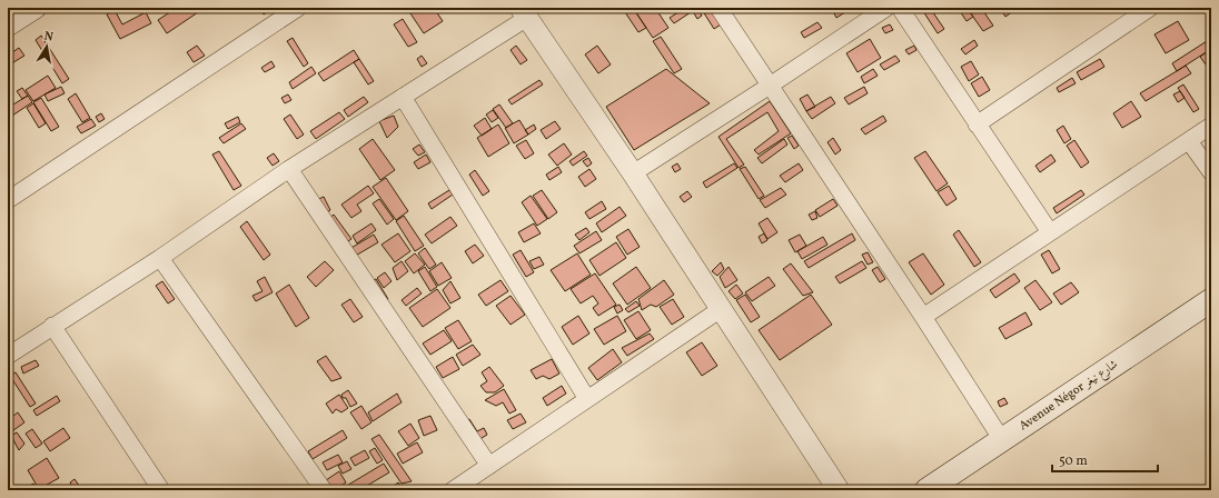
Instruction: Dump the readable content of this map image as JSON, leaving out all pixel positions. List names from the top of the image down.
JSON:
{
  "streets": {
    "main road": ["Avenue Négor شارع نيغر"]
  },
  "scale_bar": "50 m",
  "north": "top"
}
